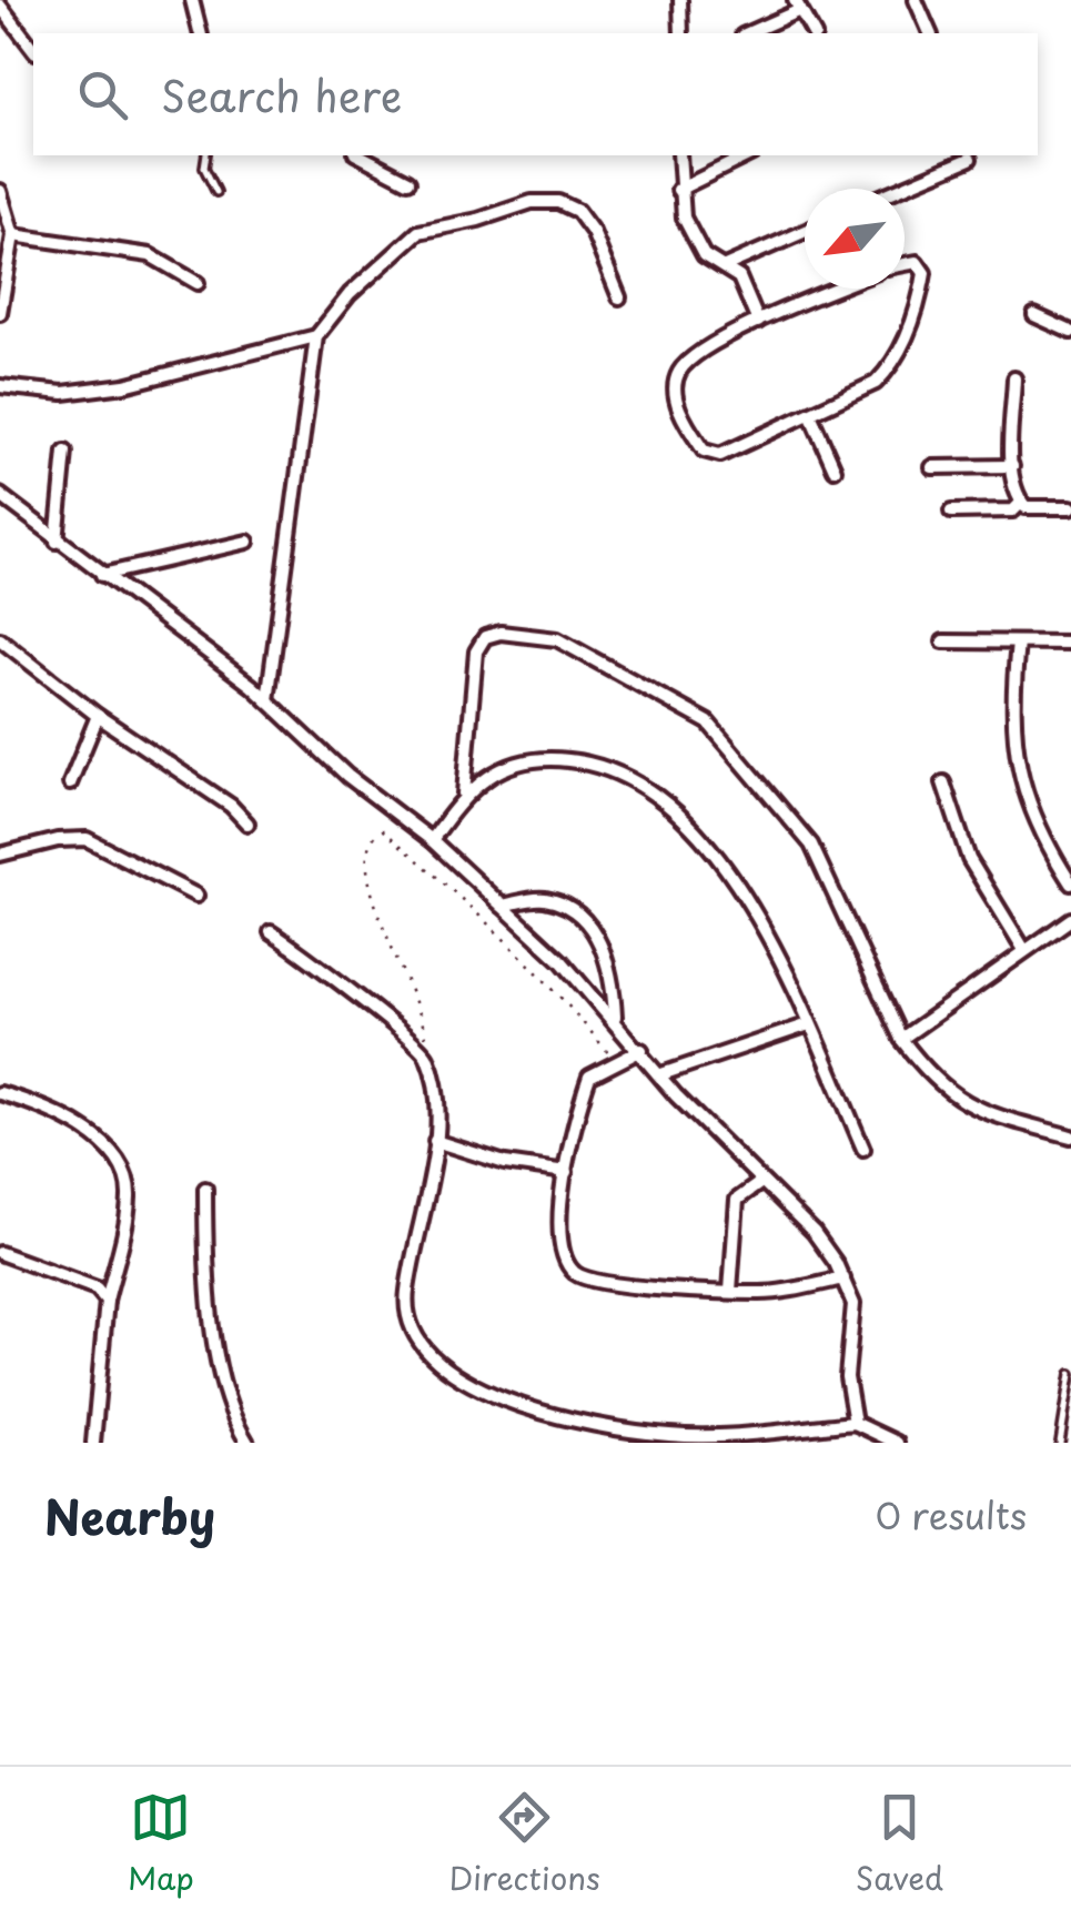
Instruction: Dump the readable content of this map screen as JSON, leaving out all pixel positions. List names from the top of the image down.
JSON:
{
  "north": "bottom left",
  "page": {
    "search": "Search here",
    "heading": ["Nearby", "0 results"],
    "nav": ["Map", "Directions", "Saved"]
  }
}
